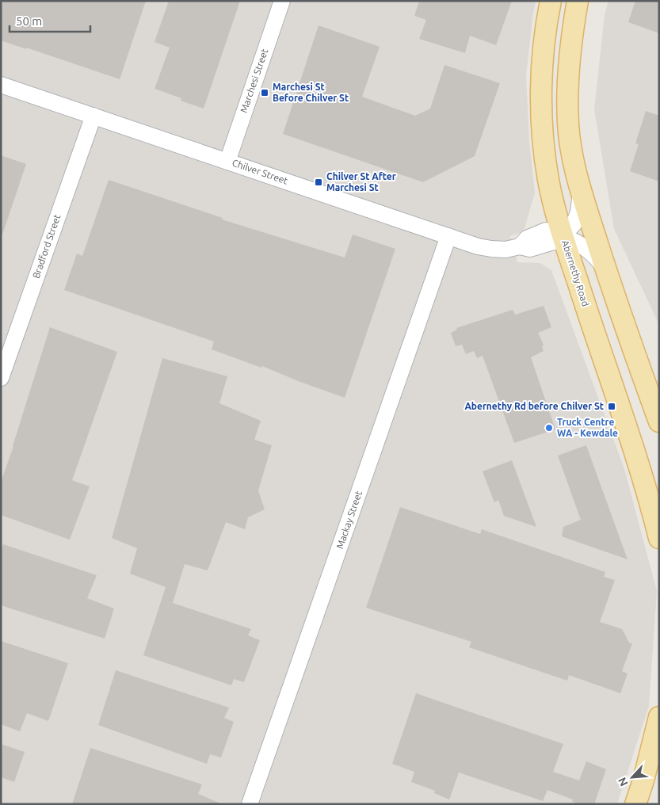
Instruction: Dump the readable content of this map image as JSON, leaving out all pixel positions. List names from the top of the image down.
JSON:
{
  "streets": {
    "main road": ["Abernethy Road"],
    "street": [
      "Marchesi Street",
      "Chilver Street",
      "Bradford Street",
      "Mackay Street"
    ]
  },
  "crossings": [
    ["Marchesi Street", "Chilver Street"],
    ["Chilver Street", "Bradford Street"],
    ["Chilver Street", "Abernethy Road"],
    ["Chilver Street", "Mackay Street"]
  ],
  "places": {
    "transit": ["Marchesi St Before Chilver St", "Chilver St After Marchesi St", "Abernethy Rd before Chilver St"],
    "other": ["Truck Centre WA - Kewdale"]
  },
  "scale_bar": "50 m",
  "north": "bottom left"
}
